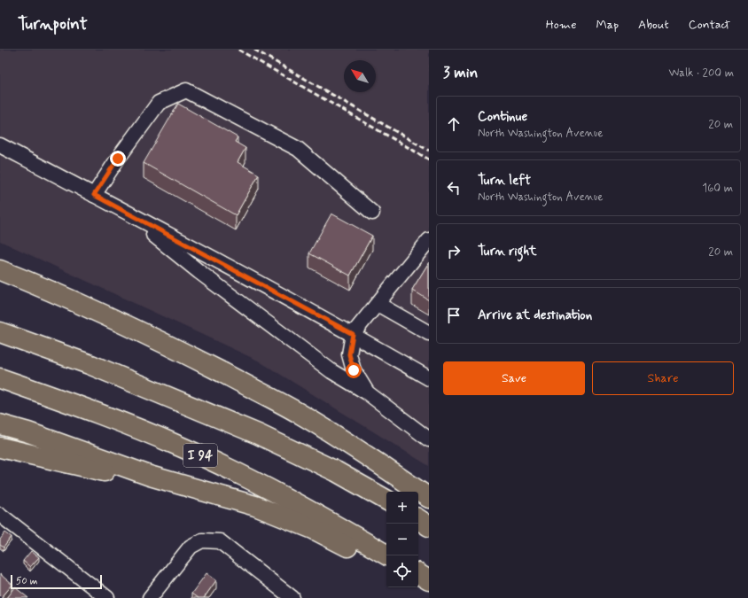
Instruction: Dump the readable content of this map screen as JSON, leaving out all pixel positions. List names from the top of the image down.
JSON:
{
  "streets": {
    "highway": ["I 94"]
  },
  "scale_bar": "50 m",
  "north": "top left",
  "page": {
    "header": "Turnpoint",
    "nav": [
      "Home",
      "Map",
      "About",
      "Contact"
    ],
    "heading": ["3 min", "Walk · 200 m"],
    "list": [
      ["Continue", "North Washington Avenue", "20 m"],
      ["Turn left", "North Washington Avenue", "160 m"],
      ["Turn right", "20 m"],
      "Arrive at destination"
    ],
    "buttons": ["Save", "Share"],
    "map_buttons": ["+", "−"],
    "scale": "50 m"
  }
}
